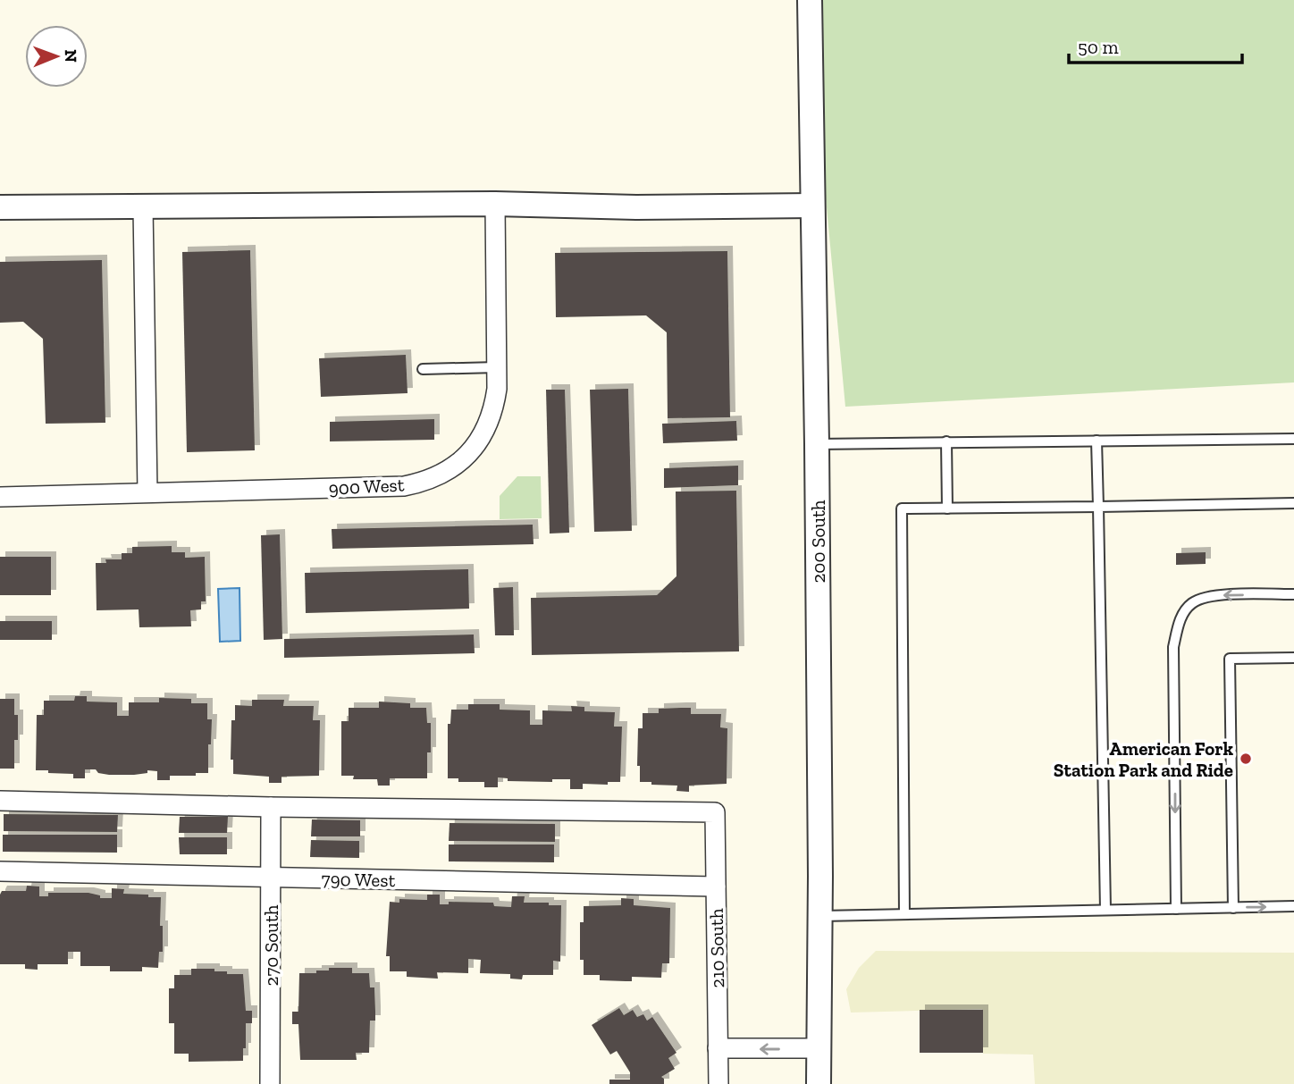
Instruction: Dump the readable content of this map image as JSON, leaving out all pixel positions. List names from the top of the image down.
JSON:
{
  "streets": {
    "street": [
      "900 West",
      "200 South",
      "790 West",
      "270 South",
      "210 South"
    ]
  },
  "crossings": [
    ["790 West", "270 South"],
    ["790 West", "210 South"],
    ["270 South", "210 South"]
  ],
  "places": ["American Fork Station Park and Ride"],
  "scale_bar": "50 m",
  "north": "right"
}
